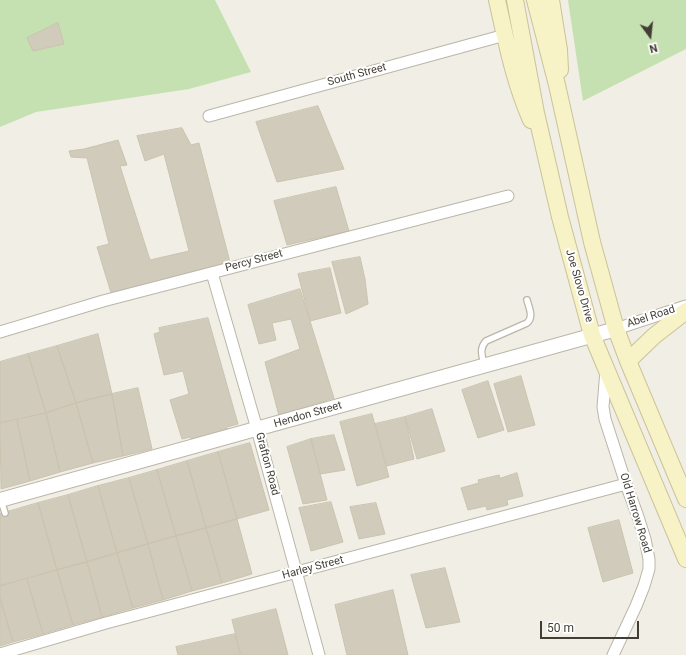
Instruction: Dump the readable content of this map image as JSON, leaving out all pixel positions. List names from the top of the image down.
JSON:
{
  "streets": {
    "main road": ["Joe Slovo Drive"],
    "street": [
      "South Street",
      "Percy Street",
      "Abel Road",
      "Hendon Street",
      "Grafton Road",
      "Old Harrow Road",
      "Harley Street"
    ]
  },
  "crossings": [
    ["Percy Street", "Grafton Road"],
    ["Joe Slovo Drive", "Hendon Street"],
    ["Joe Slovo Drive", "Old Harrow Road"],
    ["Abel Road", "Hendon Street"],
    ["Hendon Street", "Grafton Road"],
    ["Grafton Road", "Harley Street"],
    ["Old Harrow Road", "Harley Street"]
  ],
  "scale_bar": "50 m",
  "north": "bottom"
}
